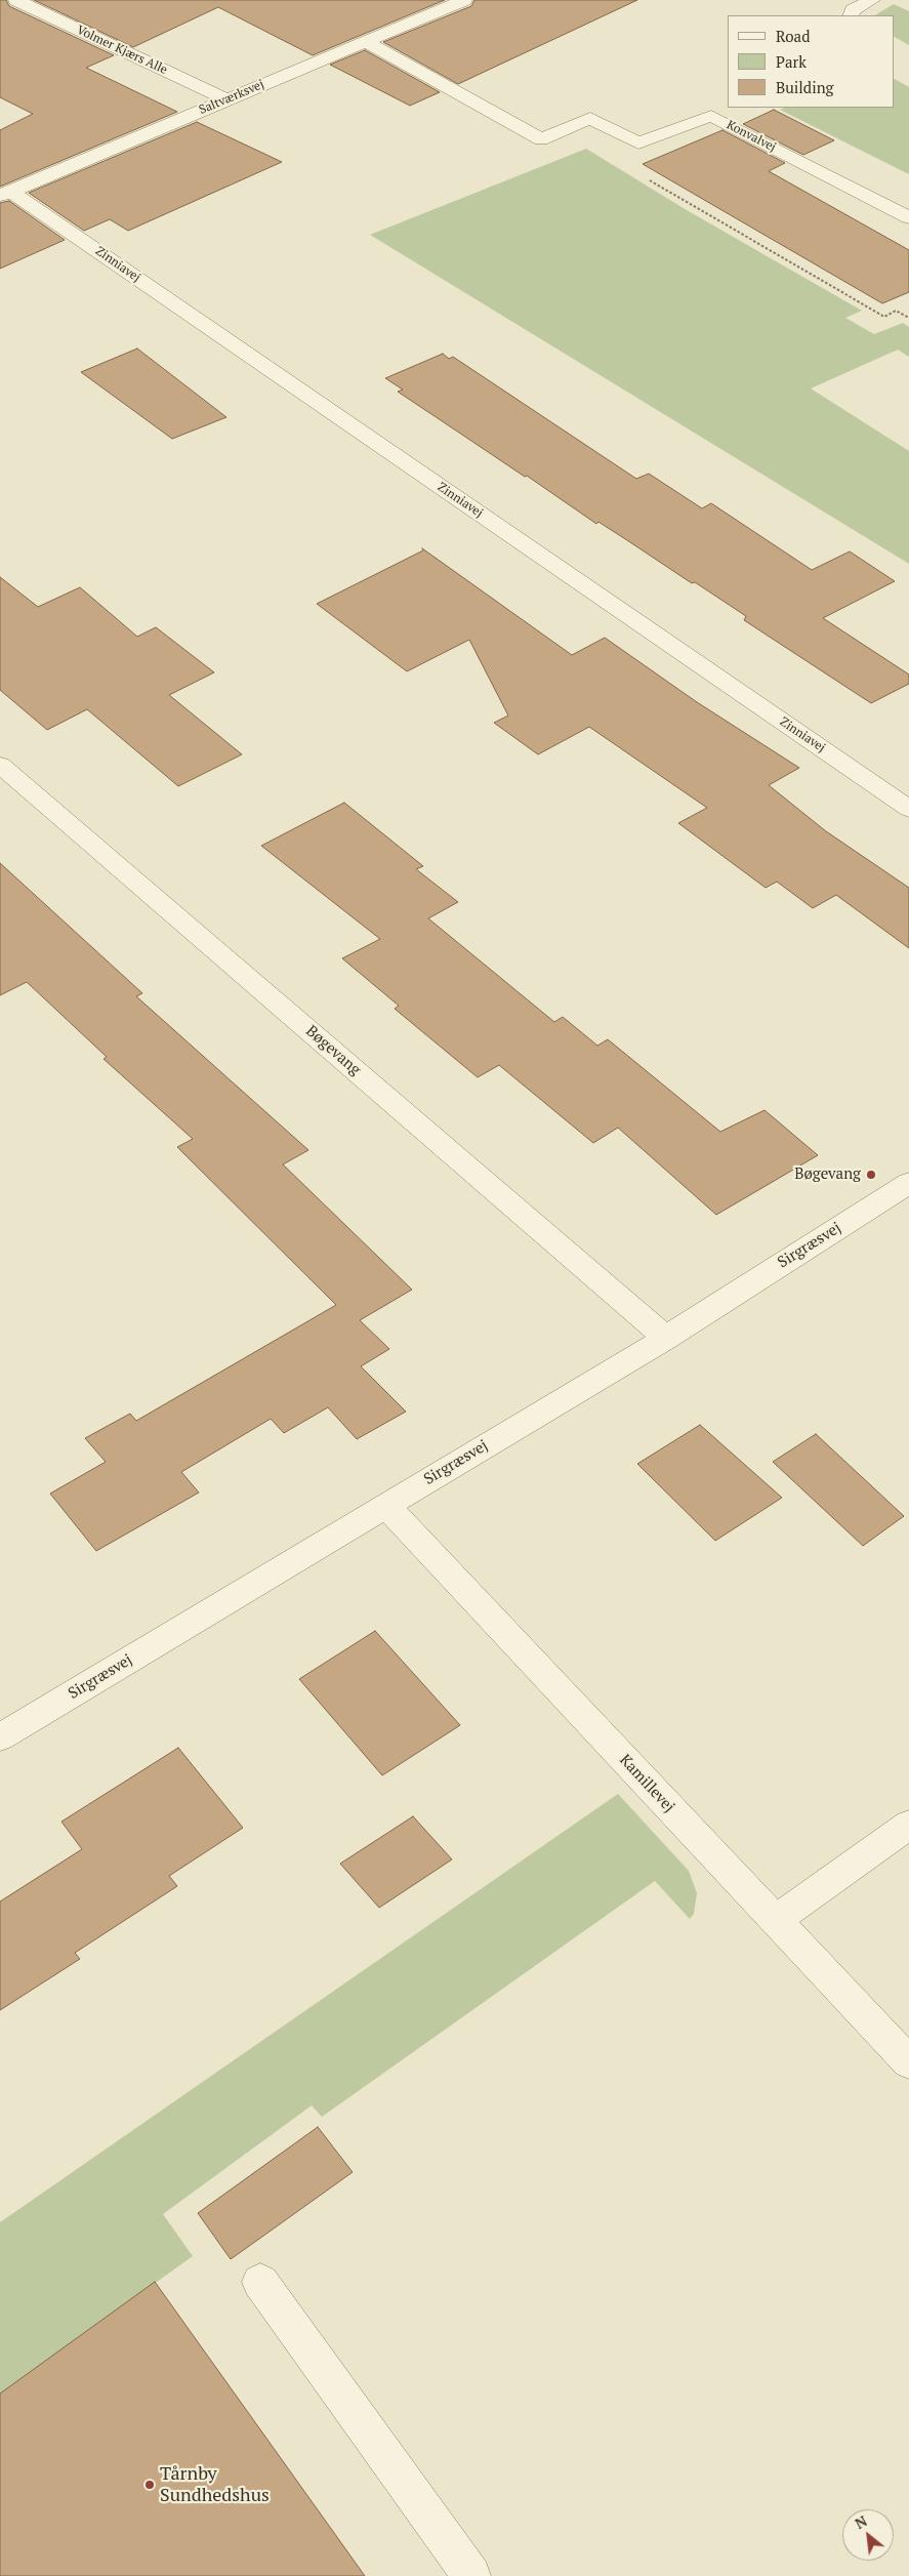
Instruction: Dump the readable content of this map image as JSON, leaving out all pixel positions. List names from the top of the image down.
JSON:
{
  "streets": {
    "street": [
      "Volmer Kjærs Alle",
      "Saltværksvej",
      "Konvalvej",
      "Zinniavej",
      "Bøgevang",
      "Sirgræsvej",
      "Kamillevej"
    ]
  },
  "crossings": [
    ["Volmer Kjærs Alle", "Saltværksvej"],
    ["Saltværksvej", "Zinniavej"],
    ["Bøgevang", "Sirgræsvej"],
    ["Sirgræsvej", "Kamillevej"]
  ],
  "places": ["Bøgevang", "Tårnby Sundhedshus"],
  "legend": ["Road", "Park", "Building"],
  "north": "top left"
}
